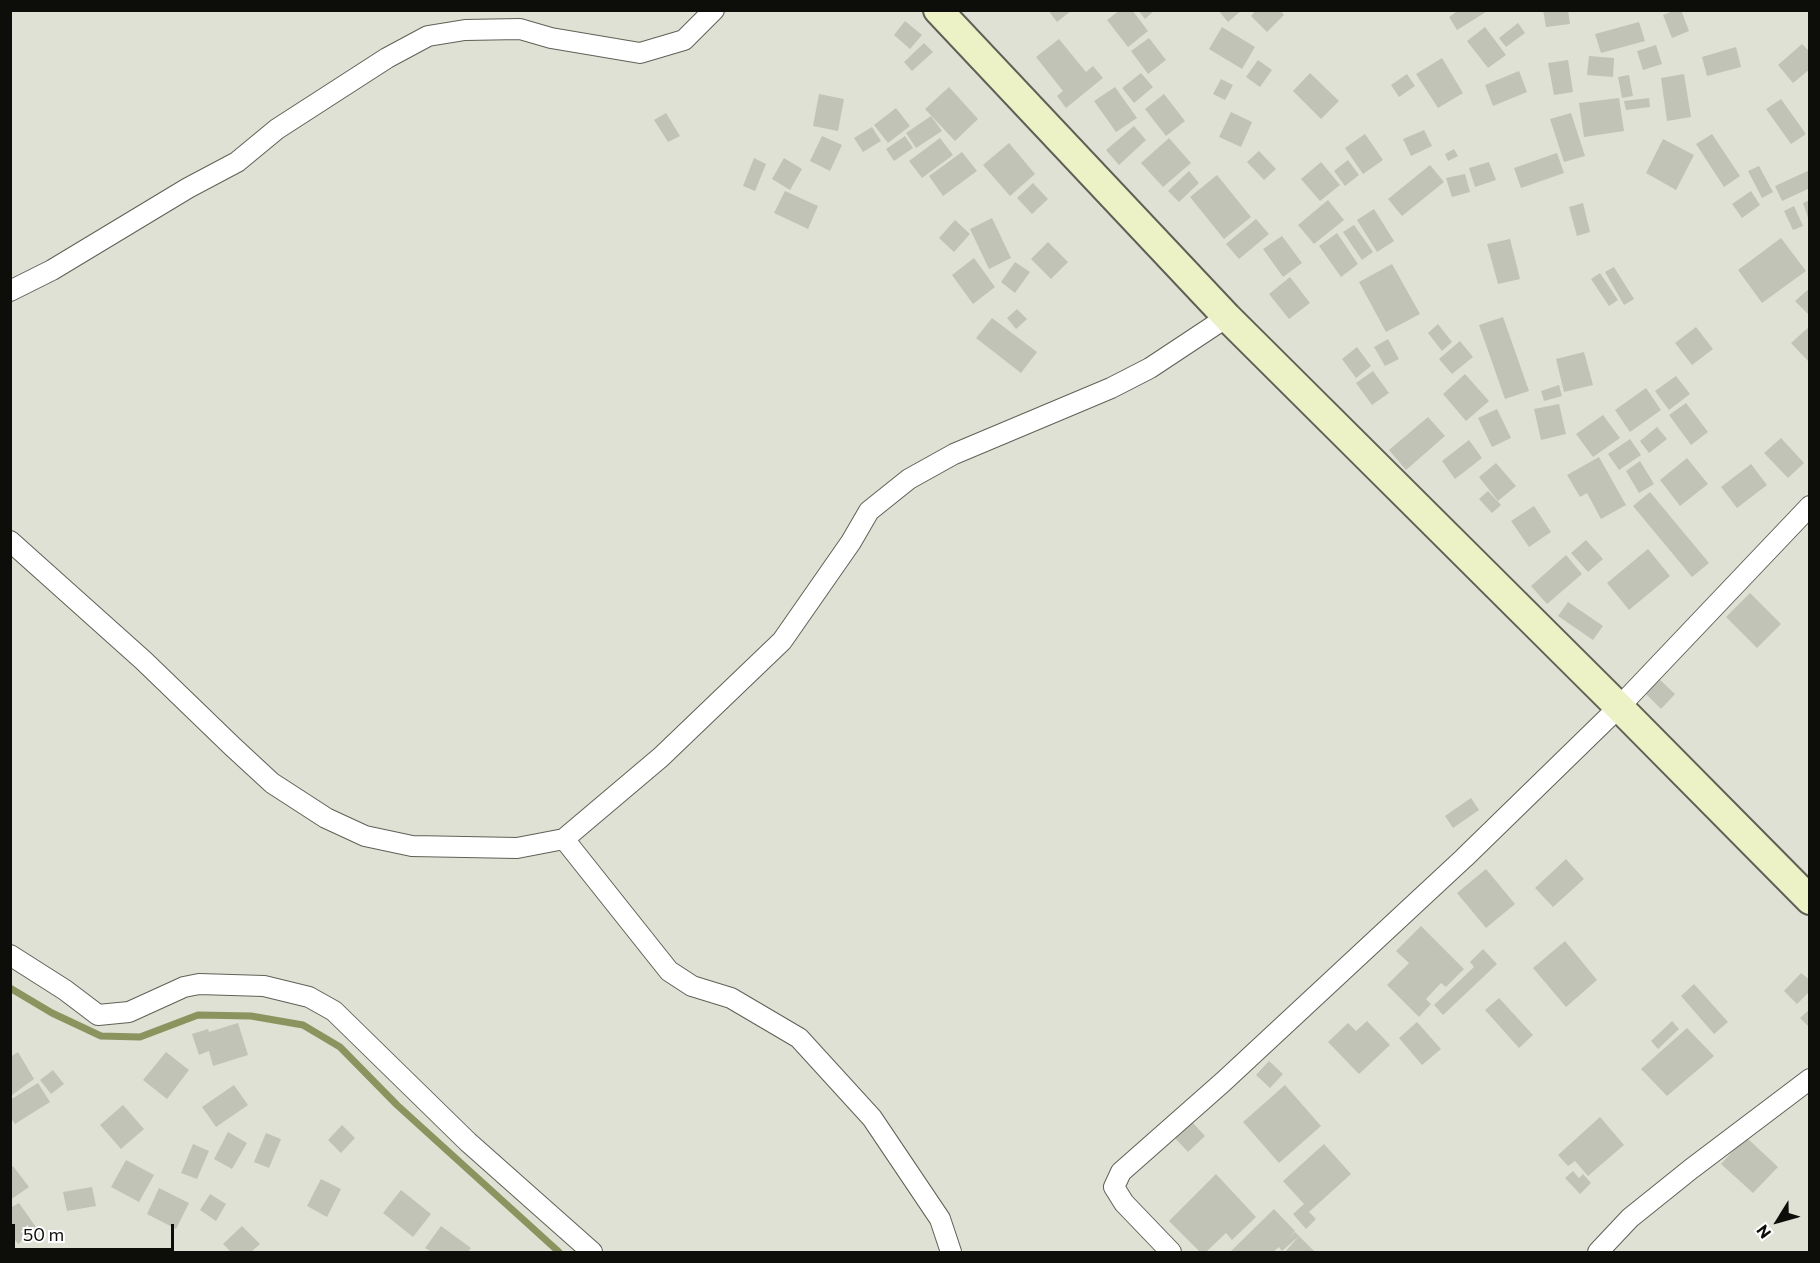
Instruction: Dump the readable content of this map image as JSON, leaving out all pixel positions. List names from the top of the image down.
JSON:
{
  "scale_bar": "50 m",
  "north": "bottom left"
}
